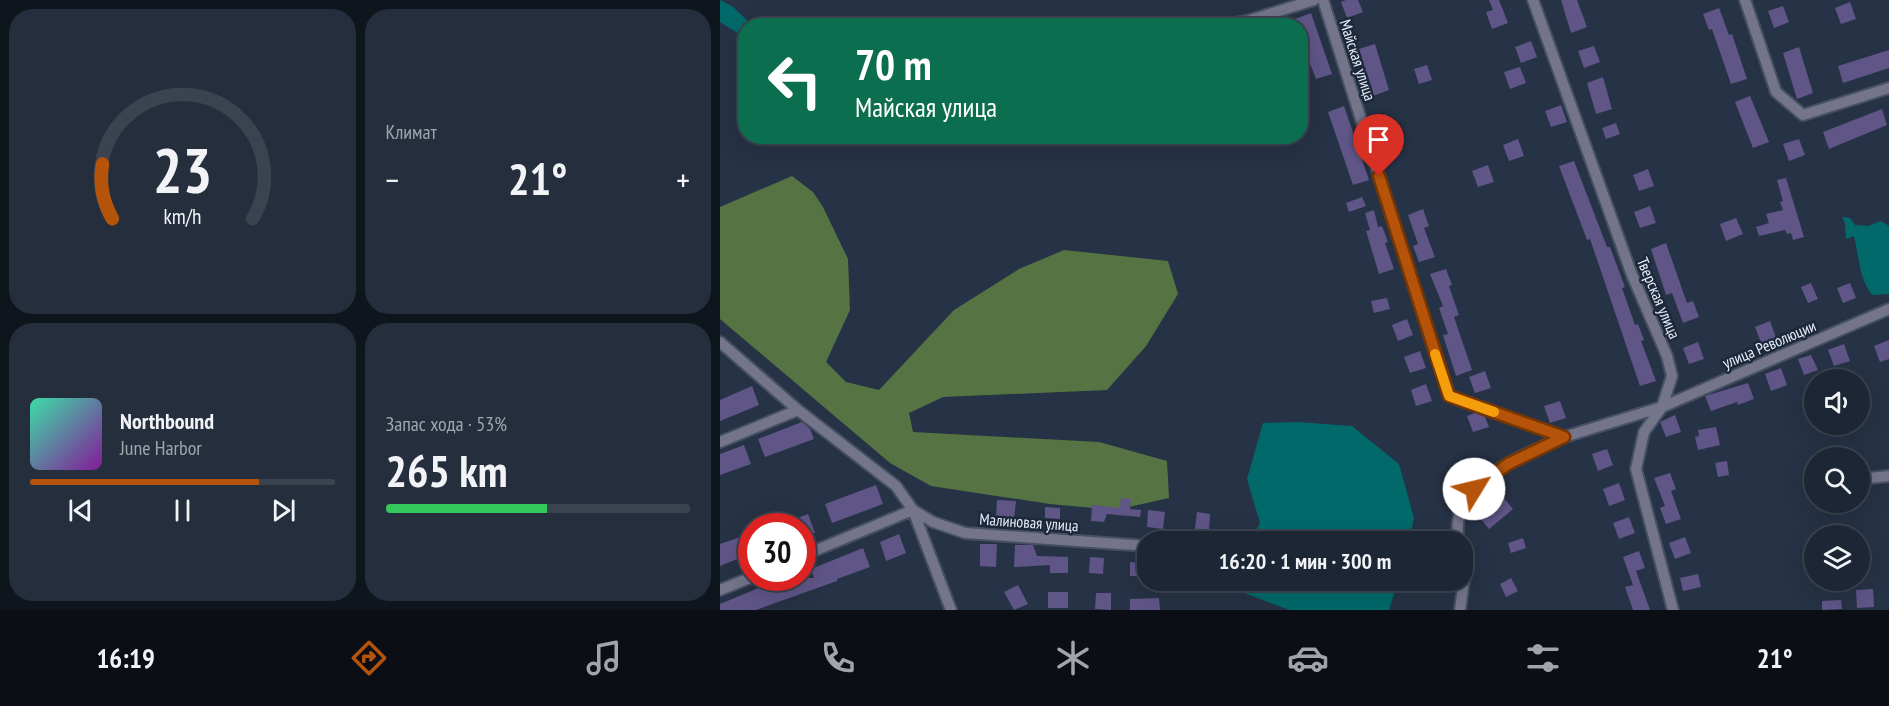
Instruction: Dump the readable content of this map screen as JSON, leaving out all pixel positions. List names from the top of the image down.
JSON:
{
  "streets": {
    "street": [
      "Майская улица",
      "Тверская улица",
      "улица Революции",
      "Малиновая улица"
    ]
  },
  "crossings": [
    ["Тверская улица", "улица Революции"]
  ],
  "page": {
    "tile": [
      "Климат",
      ["Запас хода · 53%", "265 km"]
    ],
    "turn": ["70 m", "Майская улица"],
    "heat": ["−", "21°", "+"],
    "song": ["Northbound", "June Harbor"],
    "limit": "30",
    "trip": "16:20 · 1 мин · 300 m",
    "tabs": ["16:19", "21°"],
    "gauge": ["23", "km/h"]
  }
}
